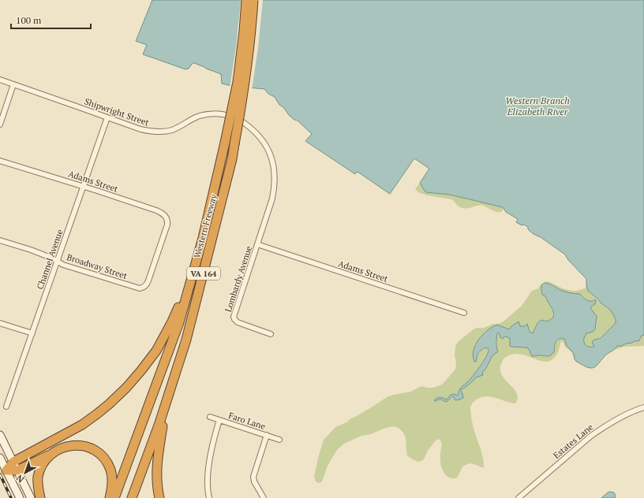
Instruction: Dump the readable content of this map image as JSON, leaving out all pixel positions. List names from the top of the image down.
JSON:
{
  "streets": {
    "highway": ["Western Freeway", "VA 164"],
    "street": [
      "Shipwright Street",
      "Adams Street",
      "Channel Avenue",
      "Broadway Street",
      "Lombardy Avenue",
      "Faro Lane",
      "Estates Lane"
    ]
  },
  "crossings": [
    ["Shipwright Street", "Adams Street"],
    ["Shipwright Street", "Channel Avenue"],
    ["Shipwright Street", "Lombardy Avenue"],
    ["Adams Street", "Channel Avenue"],
    ["Adams Street", "Broadway Street"],
    ["Adams Street", "Lombardy Avenue"],
    ["Channel Avenue", "Broadway Street"]
  ],
  "water": ["Western Branch Elizabeth River"],
  "scale_bar": "100 m",
  "north": "bottom left"
}
